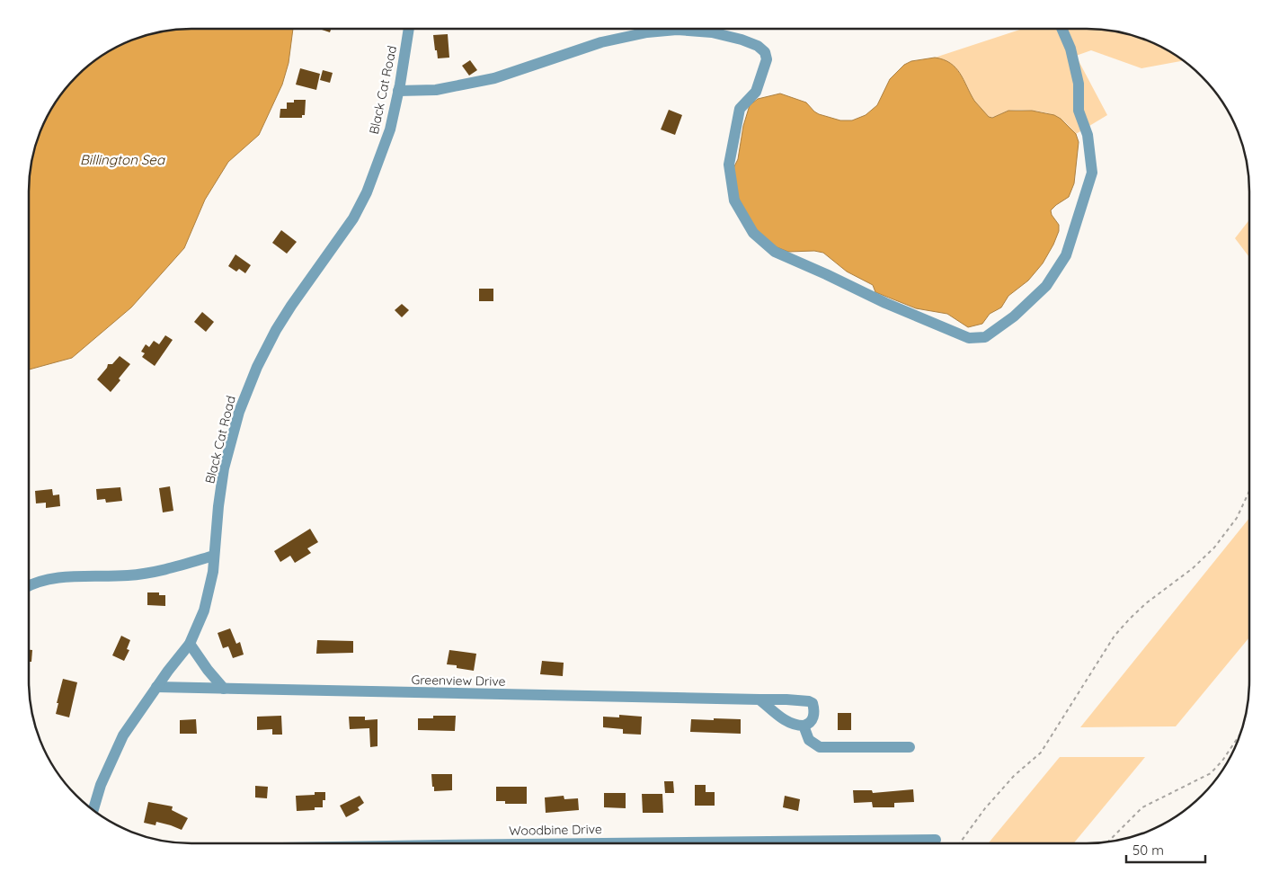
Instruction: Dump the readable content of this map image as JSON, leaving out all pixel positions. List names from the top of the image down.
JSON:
{
  "streets": {
    "street": ["Black Cat Road", "Greenview Drive", "Woodbine Drive"]
  },
  "crossings": [
    ["Black Cat Road", "Greenview Drive"]
  ],
  "water": ["Billington Sea"],
  "scale_bar": "50 m"
}
